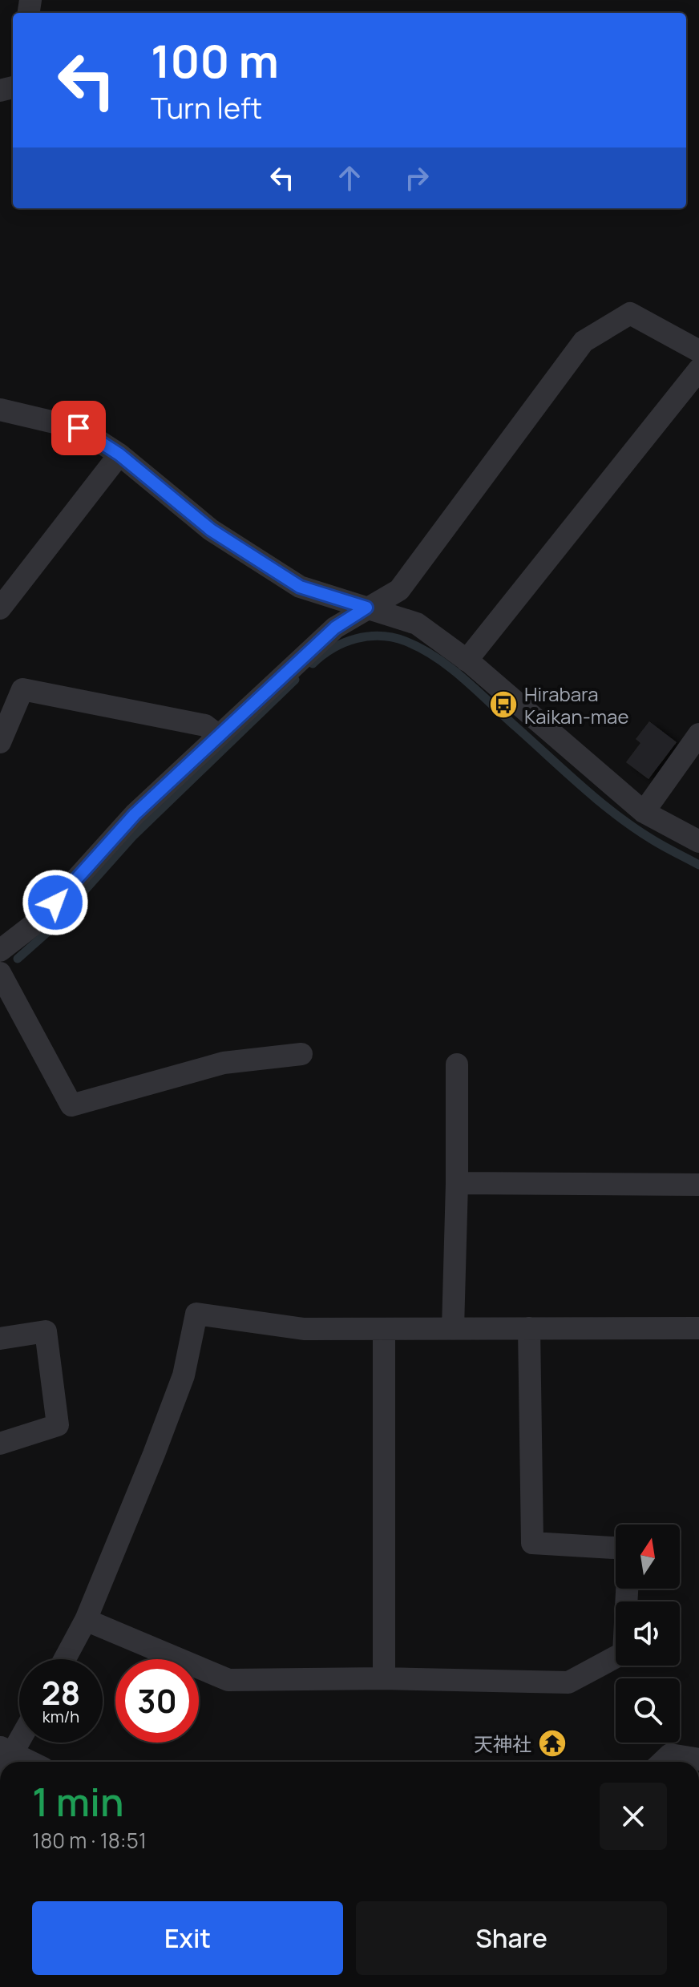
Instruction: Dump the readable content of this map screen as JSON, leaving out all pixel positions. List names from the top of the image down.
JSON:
{
  "places": {
    "bus stop": ["Hirabara Kaikan-mae"],
    "temple": ["天神社"]
  },
  "north": "top",
  "page": {
    "turn": ["100 m", "Turn left"],
    "speed": "28 km/h",
    "limit": "30",
    "heading": ["1 min", "180 m · 18:51"],
    "buttons": ["Exit", "Share"]
  }
}
